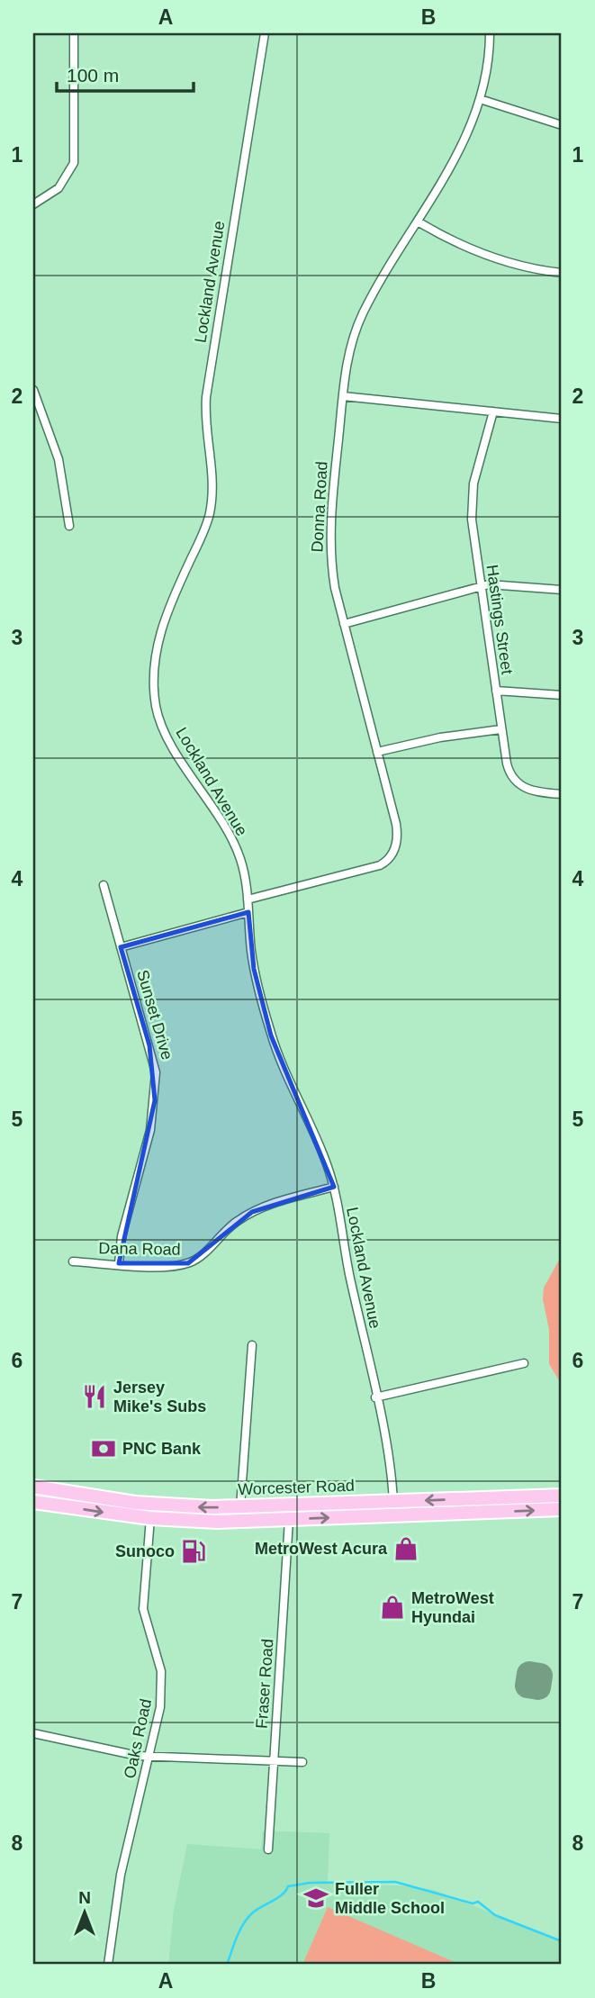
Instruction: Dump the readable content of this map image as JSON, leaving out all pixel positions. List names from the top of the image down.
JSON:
{
  "streets": {
    "highway": ["Worcester Road"],
    "street": [
      "Lockland Avenue",
      "Donna Road",
      "Hastings Street",
      "Sunset Drive",
      "Dana Road",
      "Fraser Road",
      "Oaks Road"
    ]
  },
  "crossings": [
    ["Lockland Avenue", "Donna Road"],
    ["Lockland Avenue", "Dana Road"],
    ["Lockland Avenue", "Worcester Road"],
    ["Sunset Drive", "Dana Road"],
    ["Worcester Road", "Fraser Road"],
    ["Worcester Road", "Oaks Road"]
  ],
  "places": {
    "restaurant": ["Jersey Mike's Subs"],
    "bank": ["PNC Bank"],
    "shop": ["MetroWest Acura", "MetroWest Hyundai"],
    "fuel station": ["Sunoco"],
    "school or university": ["Fuller Middle School"]
  },
  "scale_bar": "100 m",
  "north": "top",
  "grid": {
    "columns": ["A", "B"],
    "rows": [
      "1",
      "2",
      "3",
      "4",
      "5",
      "6",
      "7",
      "8"
    ]
  }
}
